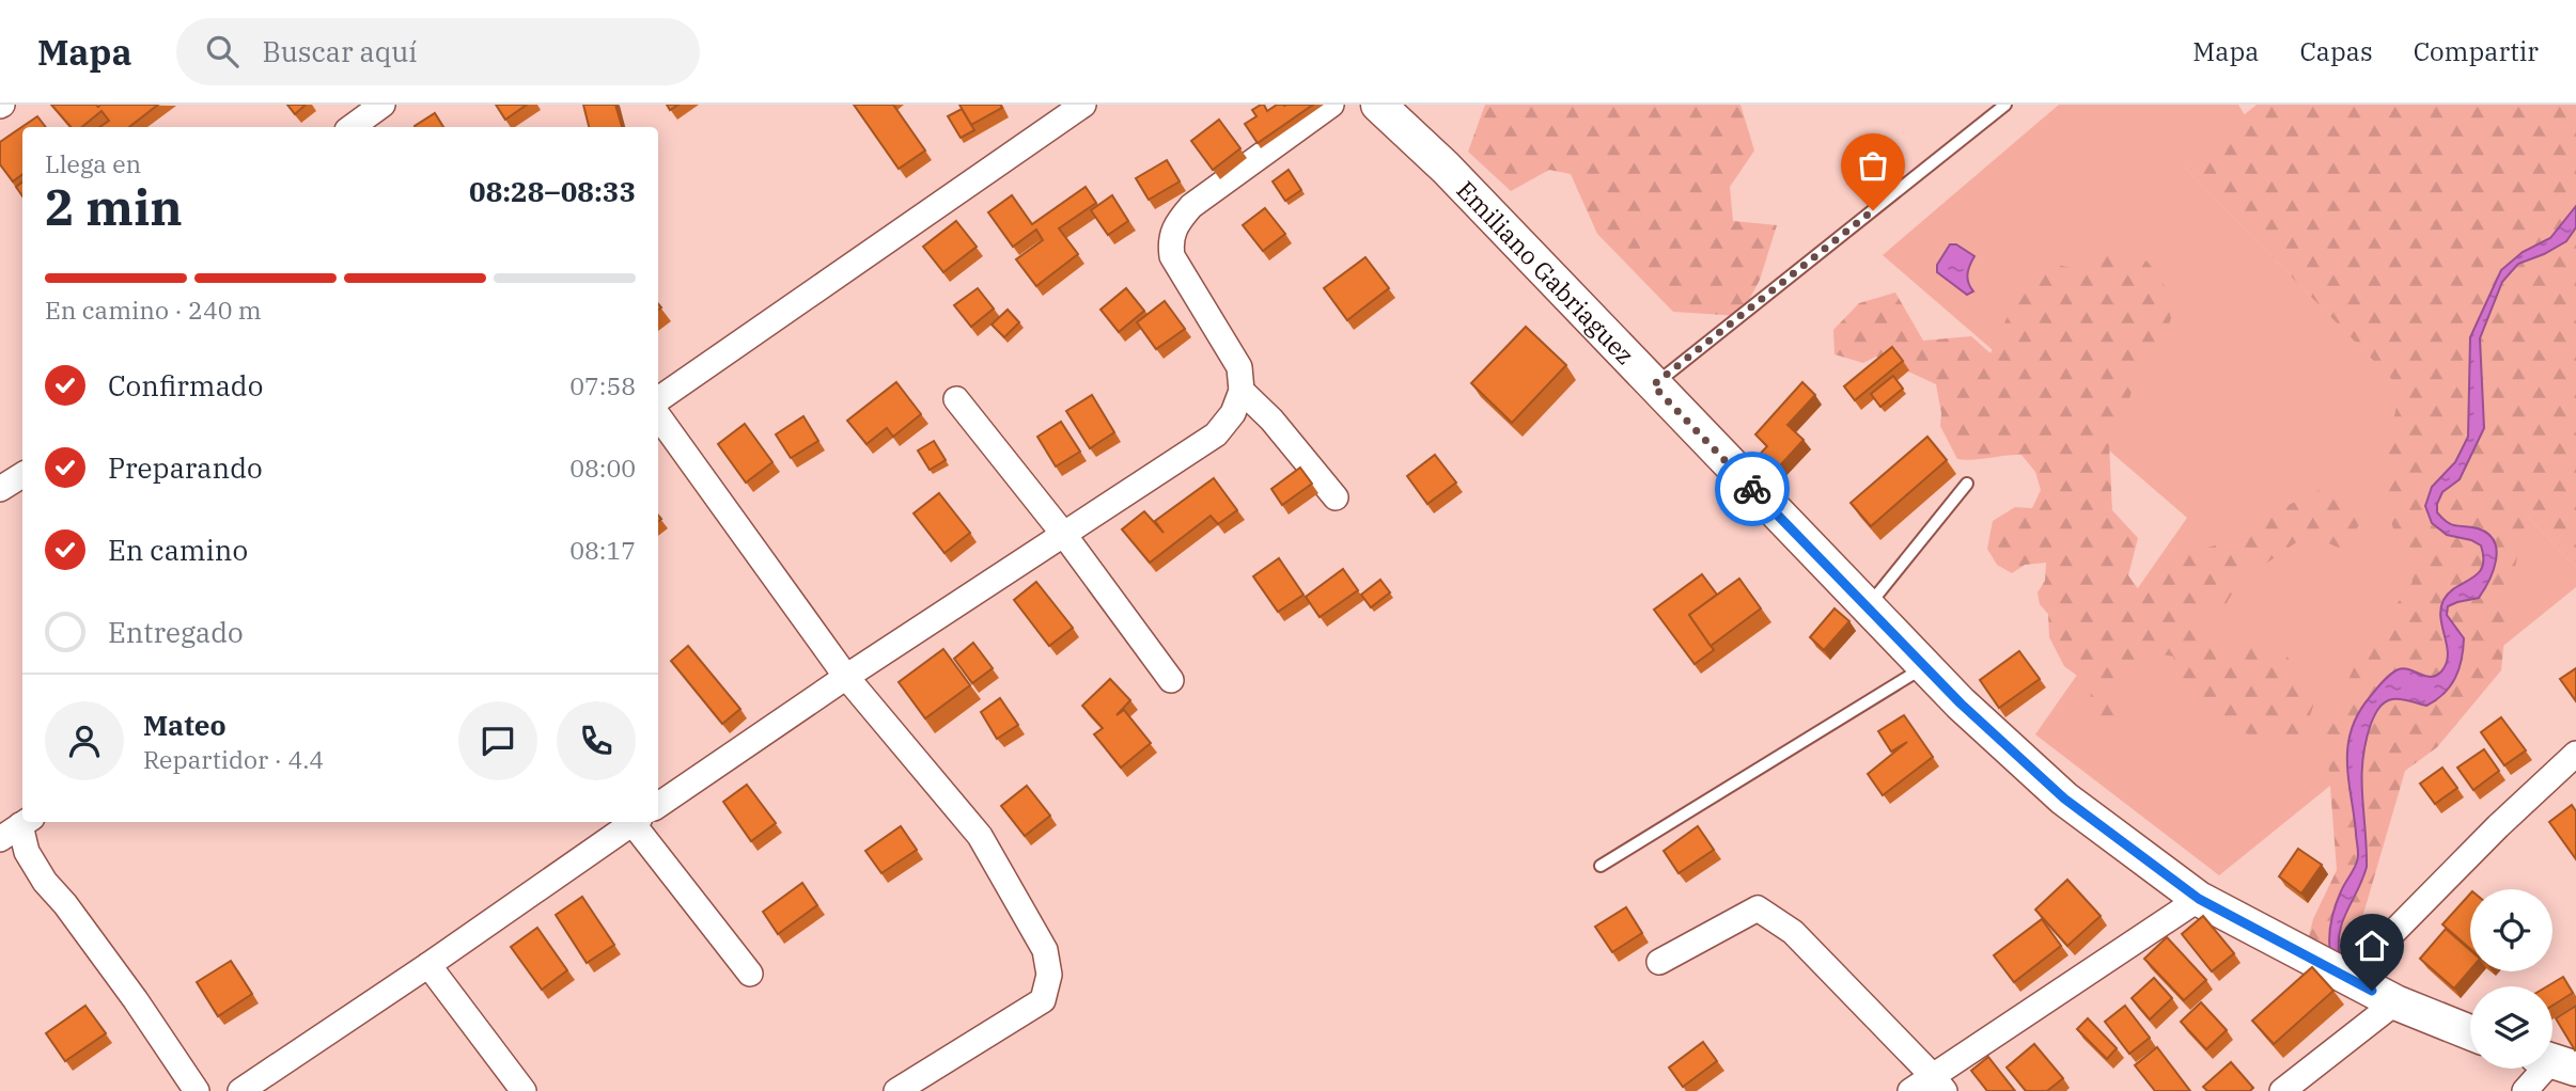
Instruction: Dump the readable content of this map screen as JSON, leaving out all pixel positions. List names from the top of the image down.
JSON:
{
  "streets": {
    "main road": ["Emiliano Gabriaguez"]
  },
  "page": {
    "header": "Mapa",
    "search": "Buscar aquí",
    "nav": ["Mapa", "Capas", "Compartir"],
    "heading": ["2 min", "Llega en", "08:28–08:33"],
    "panel": ["Mateo", "Repartidor · 4.4"],
    "bar": "En camino · 240 m",
    "list": [
      ["Confirmado", "07:58"],
      ["Preparando", "08:00"],
      ["En camino", "08:17"],
      "Entregado"
    ]
  }
}
